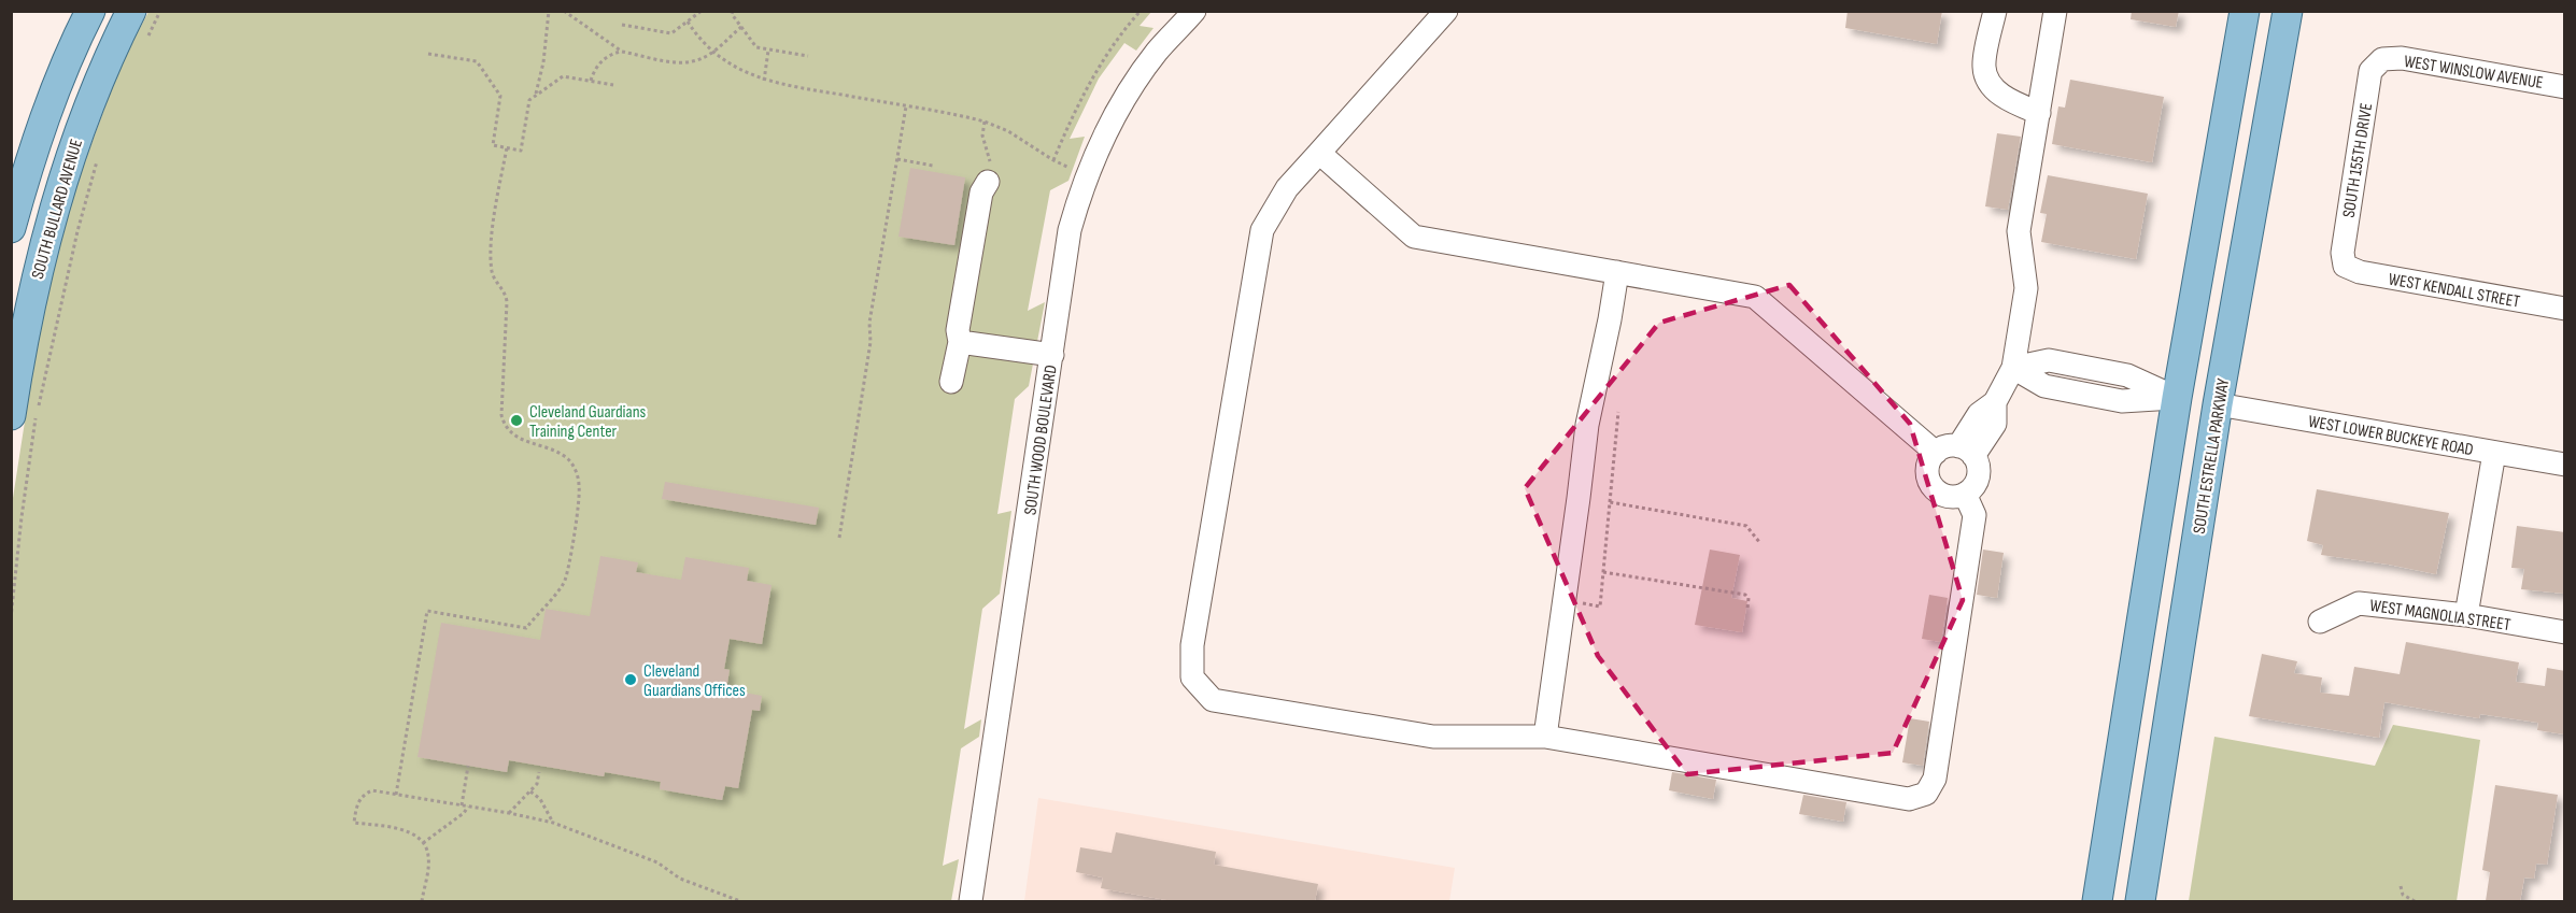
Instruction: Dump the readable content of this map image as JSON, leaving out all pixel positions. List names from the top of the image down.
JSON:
{
  "streets": {
    "main road": ["SOUTH BULLARD AVENUE", "SOUTH ESTRELLA PARKWAY"],
    "street": [
      "WEST WINSLOW AVENUE",
      "SOUTH 155TH DRIVE",
      "WEST KENDALL STREET",
      "WEST LOWER BUCKEYE ROAD",
      "SOUTH WOOD BOULEVARD",
      "WEST MAGNOLIA STREET"
    ]
  },
  "crossings": [
    ["WEST WINSLOW AVENUE", "SOUTH 155TH DRIVE"],
    ["SOUTH 155TH DRIVE", "WEST KENDALL STREET"],
    ["WEST LOWER BUCKEYE ROAD", "SOUTH ESTRELLA PARKWAY"]
  ],
  "places": ["Cleveland Guardians Training Center", "Cleveland Guardians Offices"]
}
